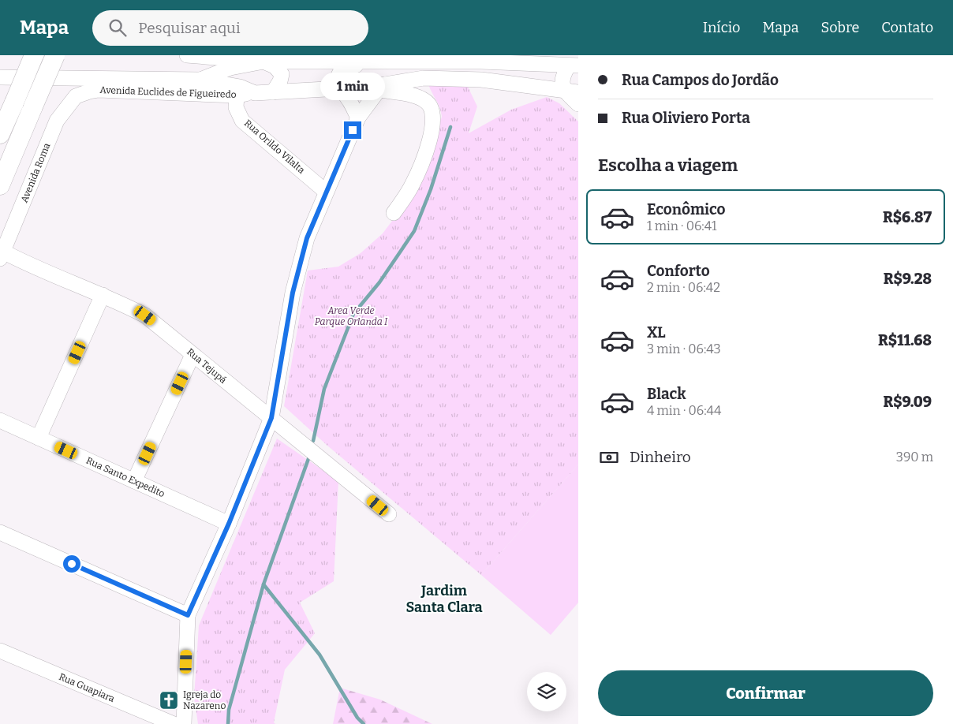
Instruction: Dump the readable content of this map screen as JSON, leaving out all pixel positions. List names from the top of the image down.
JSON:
{
  "streets": {
    "street": [
      "Avenida Euclides de Figueiredo",
      "Rua Orildo Vilalta",
      "Avenida Roma",
      "Rua Tejupá",
      "Rua Santo Expedito",
      "Rua Guapiara"
    ]
  },
  "crossings": [
    ["Avenida Euclides de Figueiredo", "Rua Orildo Vilalta"],
    ["Avenida Euclides de Figueiredo", "Avenida Roma"],
    ["Avenida Roma", "Rua Tejupá"]
  ],
  "districts": ["Jardim Santa Clara"],
  "parks": ["Area Verde Parque Orlanda I"],
  "places": {
    "church": ["Igreja do Nazareno"]
  },
  "page": {
    "header": "Mapa",
    "search": "Pesquisar aqui",
    "nav": [
      "Início",
      "Mapa",
      "Sobre",
      "Contato"
    ],
    "banner": ["Rua Campos do Jordão", "Rua Oliviero Porta"],
    "bubble": "1 min",
    "heading": "Escolha a viagem",
    "list": [
      {
        "name": "Econômico",
        "note": "1 min · 06:41",
        "value": "R$6.87"
      },
      {
        "name": "Conforto",
        "note": "2 min · 06:42",
        "value": "R$9.28"
      },
      {
        "name": "XL",
        "note": "3 min · 06:43",
        "value": "R$11.68"
      },
      {
        "name": "Black",
        "note": "4 min · 06:44",
        "value": "R$9.09"
      }
    ],
    "pay": ["Dinheiro", "390 m"],
    "buttons": "Confirmar"
  }
}
